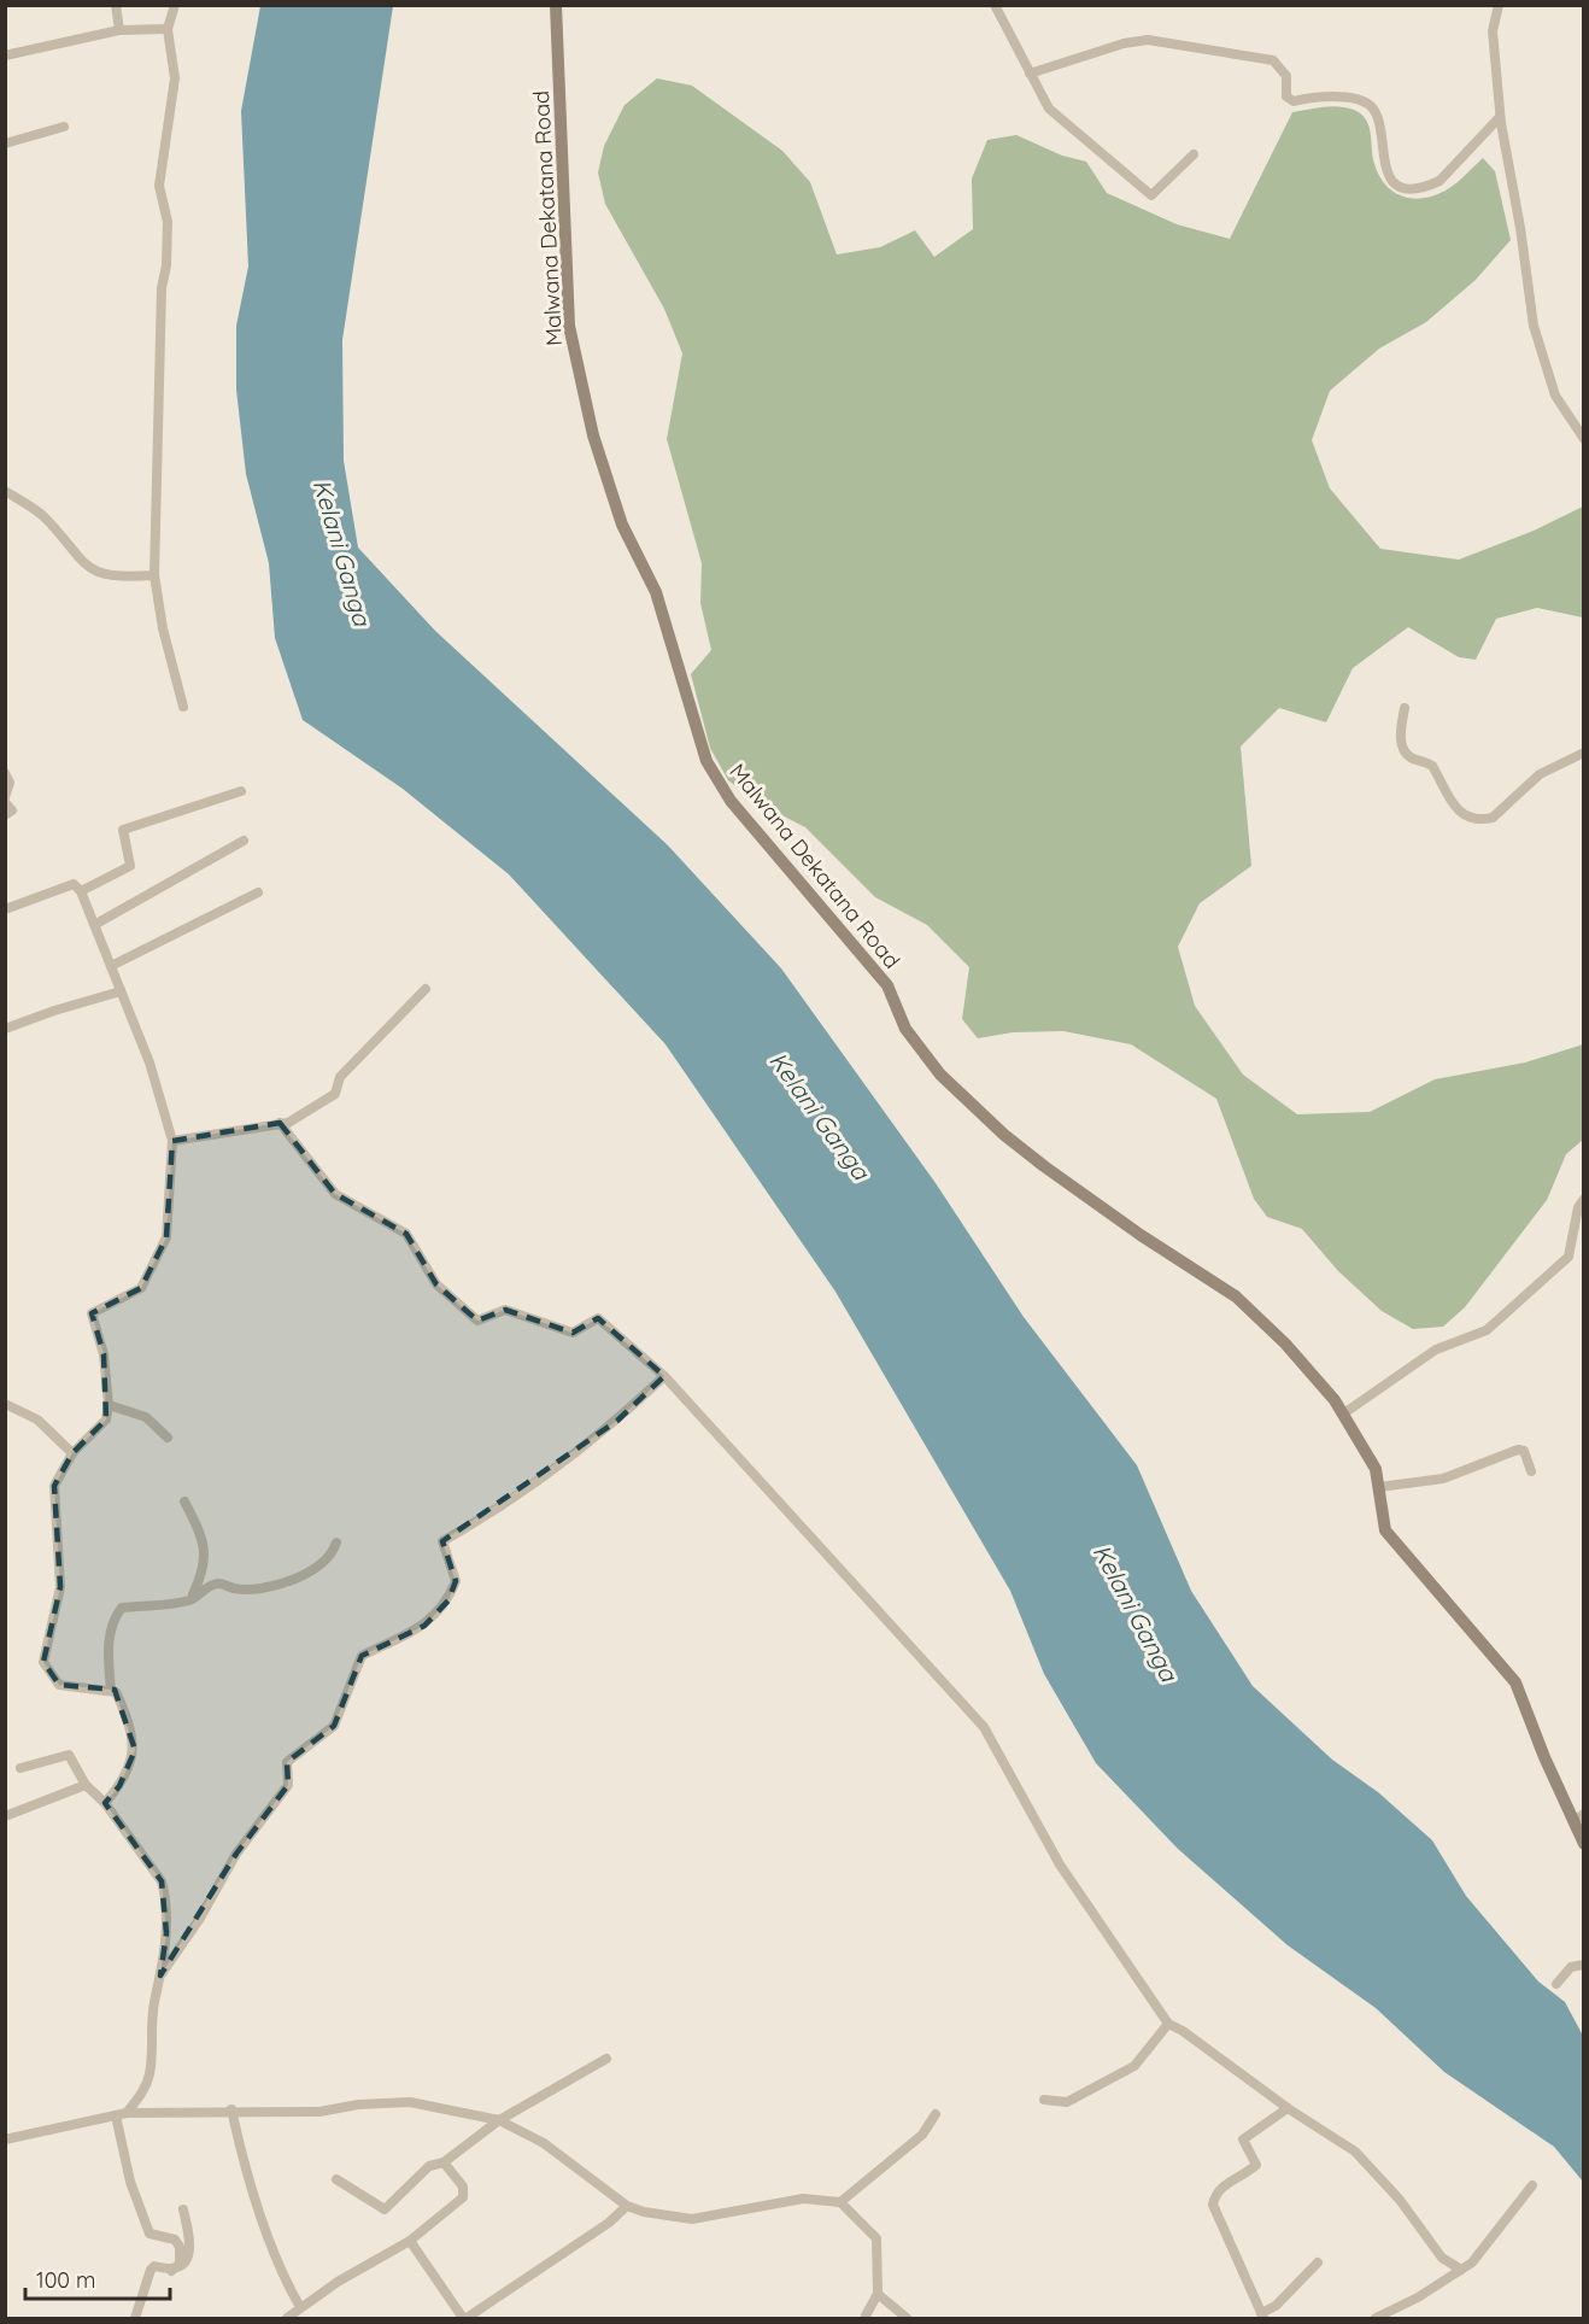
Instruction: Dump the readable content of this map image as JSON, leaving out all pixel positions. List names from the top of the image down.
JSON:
{
  "streets": {
    "main road": ["Malwana Dekatana Road"]
  },
  "water": ["Kelani Ganga"],
  "scale_bar": "100 m"
}
